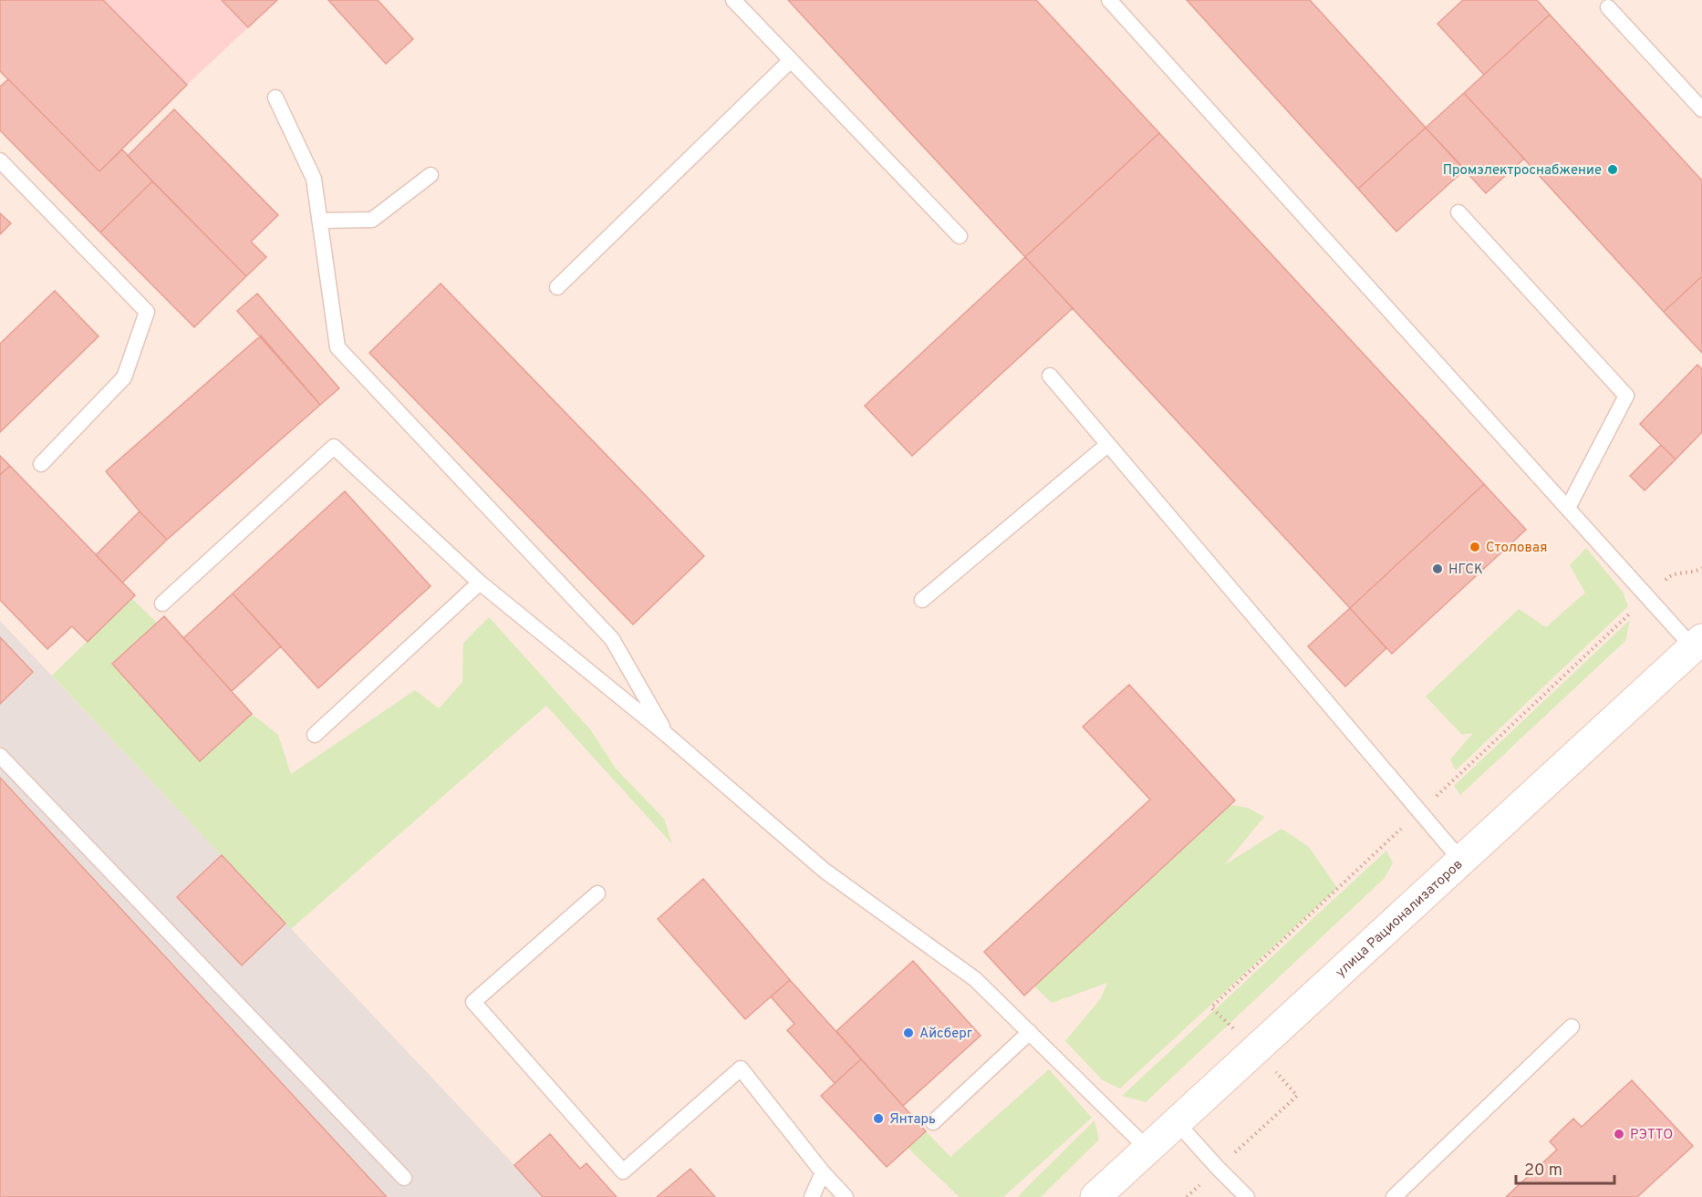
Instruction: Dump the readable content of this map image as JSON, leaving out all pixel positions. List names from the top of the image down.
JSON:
{
  "streets": {
    "main road": ["улица Рационализаторов"]
  },
  "places": [
    "Промэлектроснабжение",
    "Столовая",
    "НГСК",
    "Айсберг",
    "Янтарь",
    "РЭТТО"
  ],
  "scale_bar": "20 m"
}
